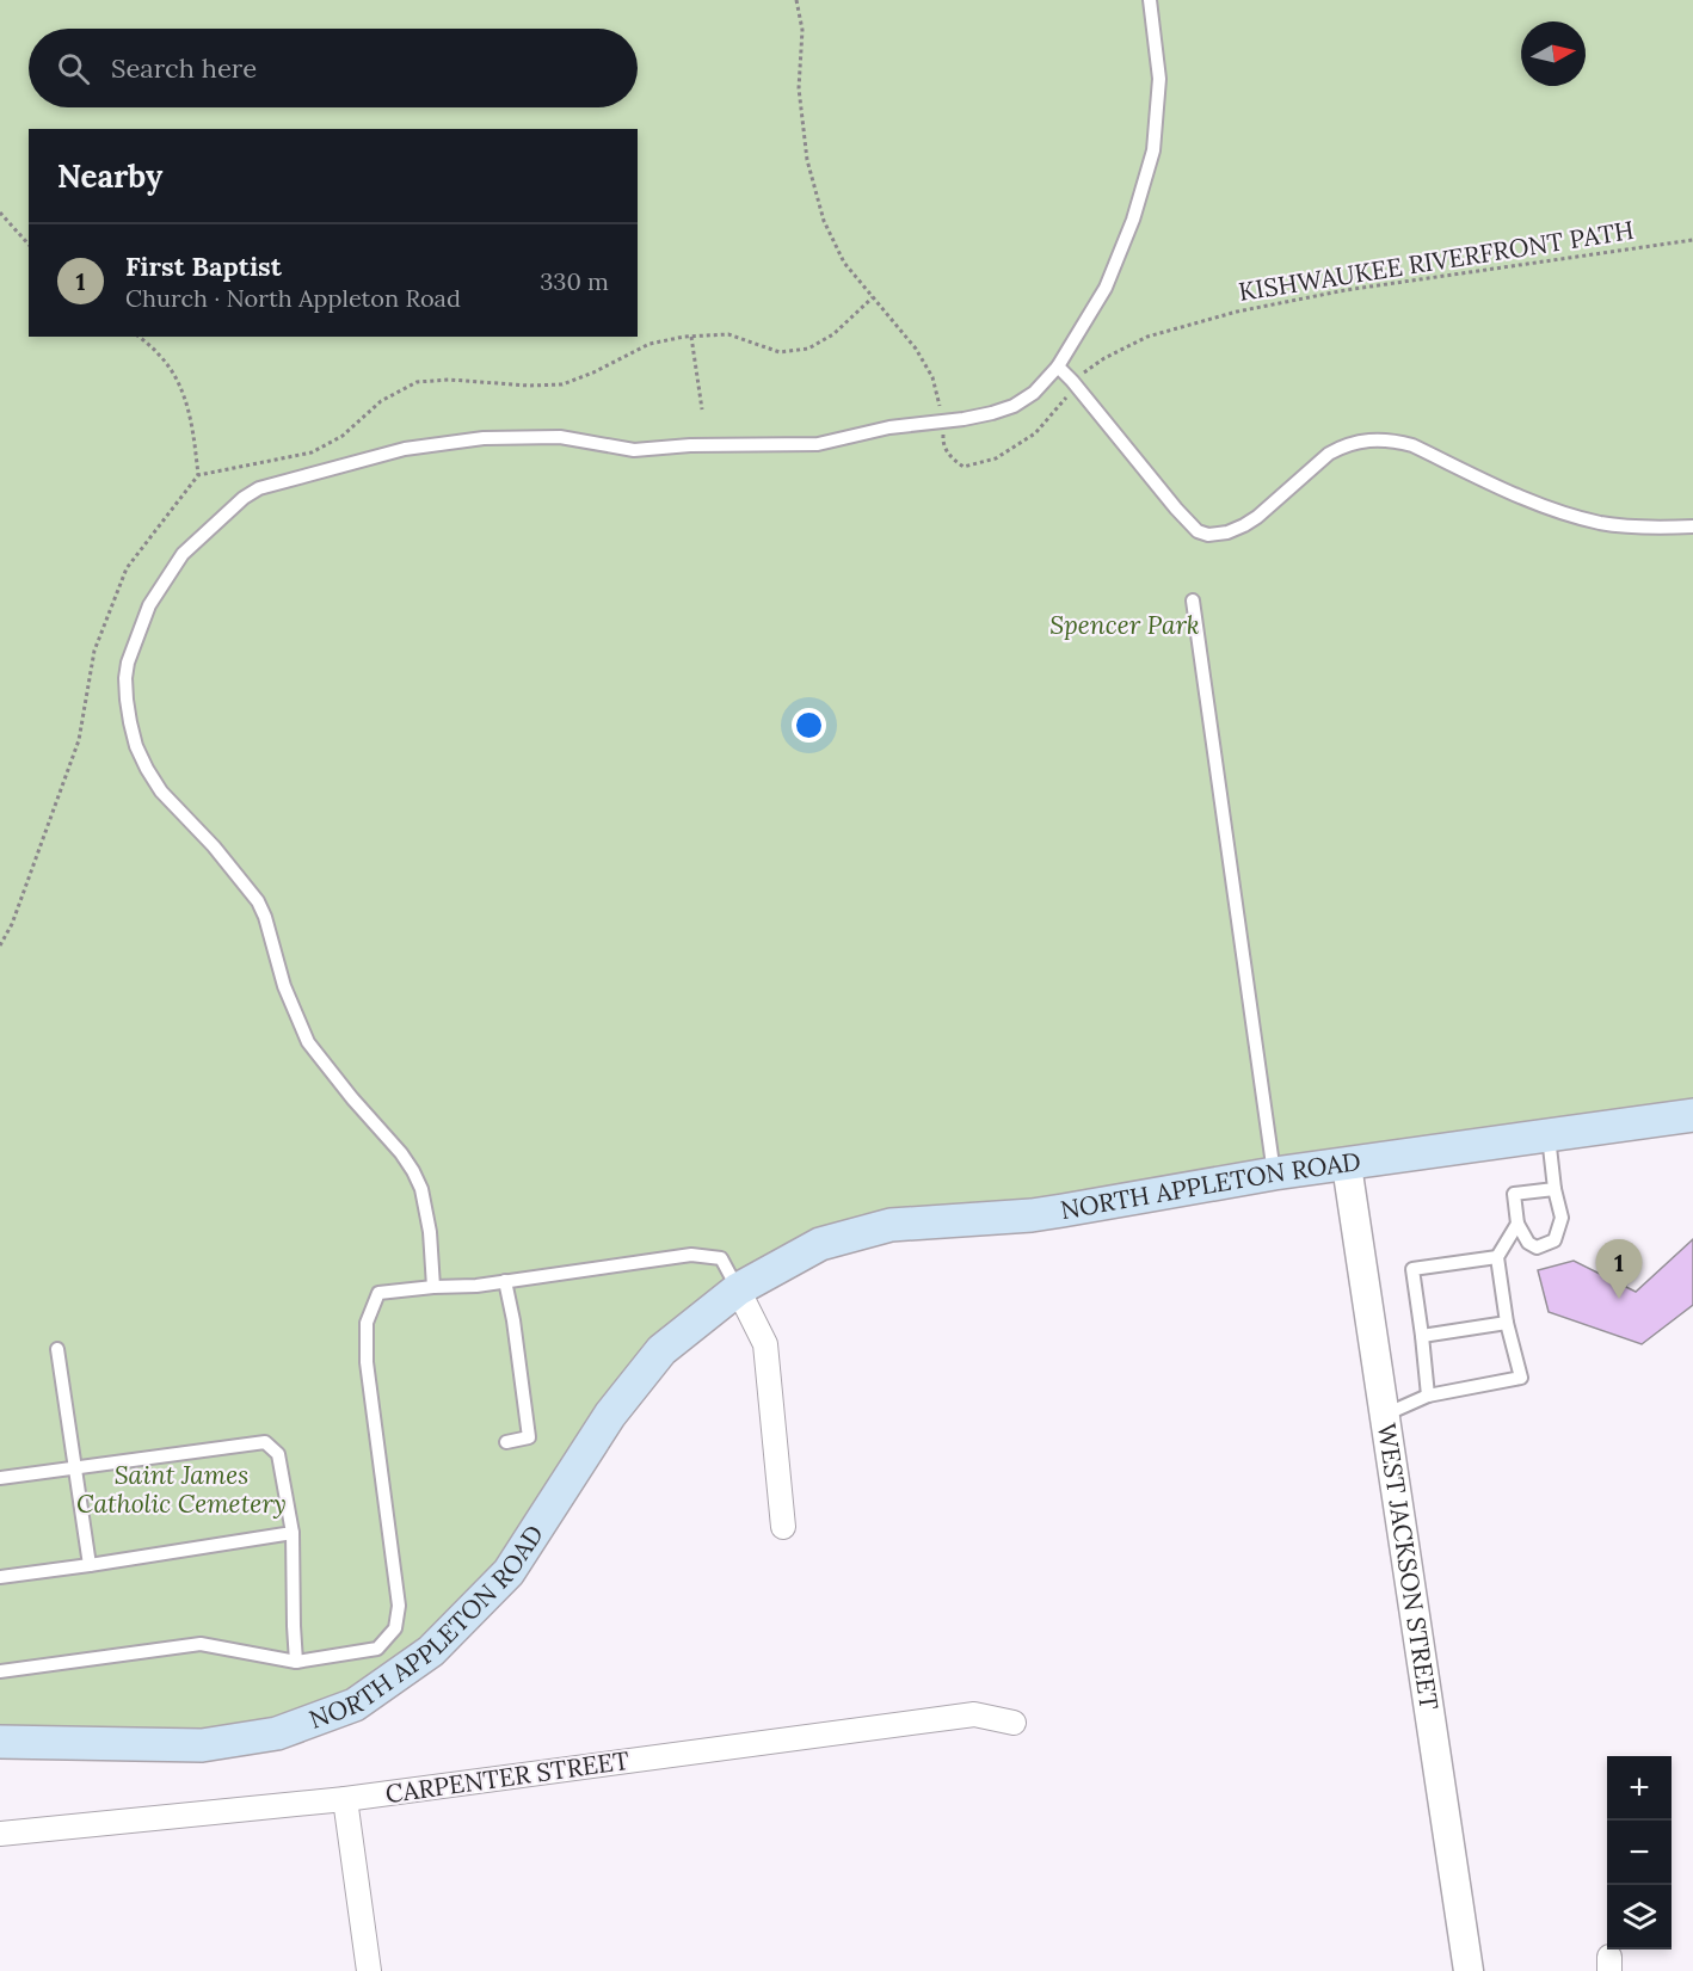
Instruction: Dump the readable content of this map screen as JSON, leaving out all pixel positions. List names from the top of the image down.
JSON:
{
  "streets": {
    "main road": ["NORTH APPLETON ROAD"],
    "street": ["WEST JACKSON STREET", "CARPENTER STREET"],
    "path": ["KISHWAUKEE RIVERFRONT PATH"]
  },
  "crossings": [
    ["NORTH APPLETON ROAD", "WEST JACKSON STREET"]
  ],
  "parks": ["Spencer Park", "Saint James Catholic Cemetery"],
  "north": "right",
  "page": {
    "search": "Search here",
    "heading": "Nearby",
    "list": [
      {
        "mark": "1",
        "name": "First Baptist",
        "note": "Church · North Appleton Road",
        "value": "330 m"
      }
    ],
    "pins": "1",
    "map_buttons": ["+", "−"]
  }
}
